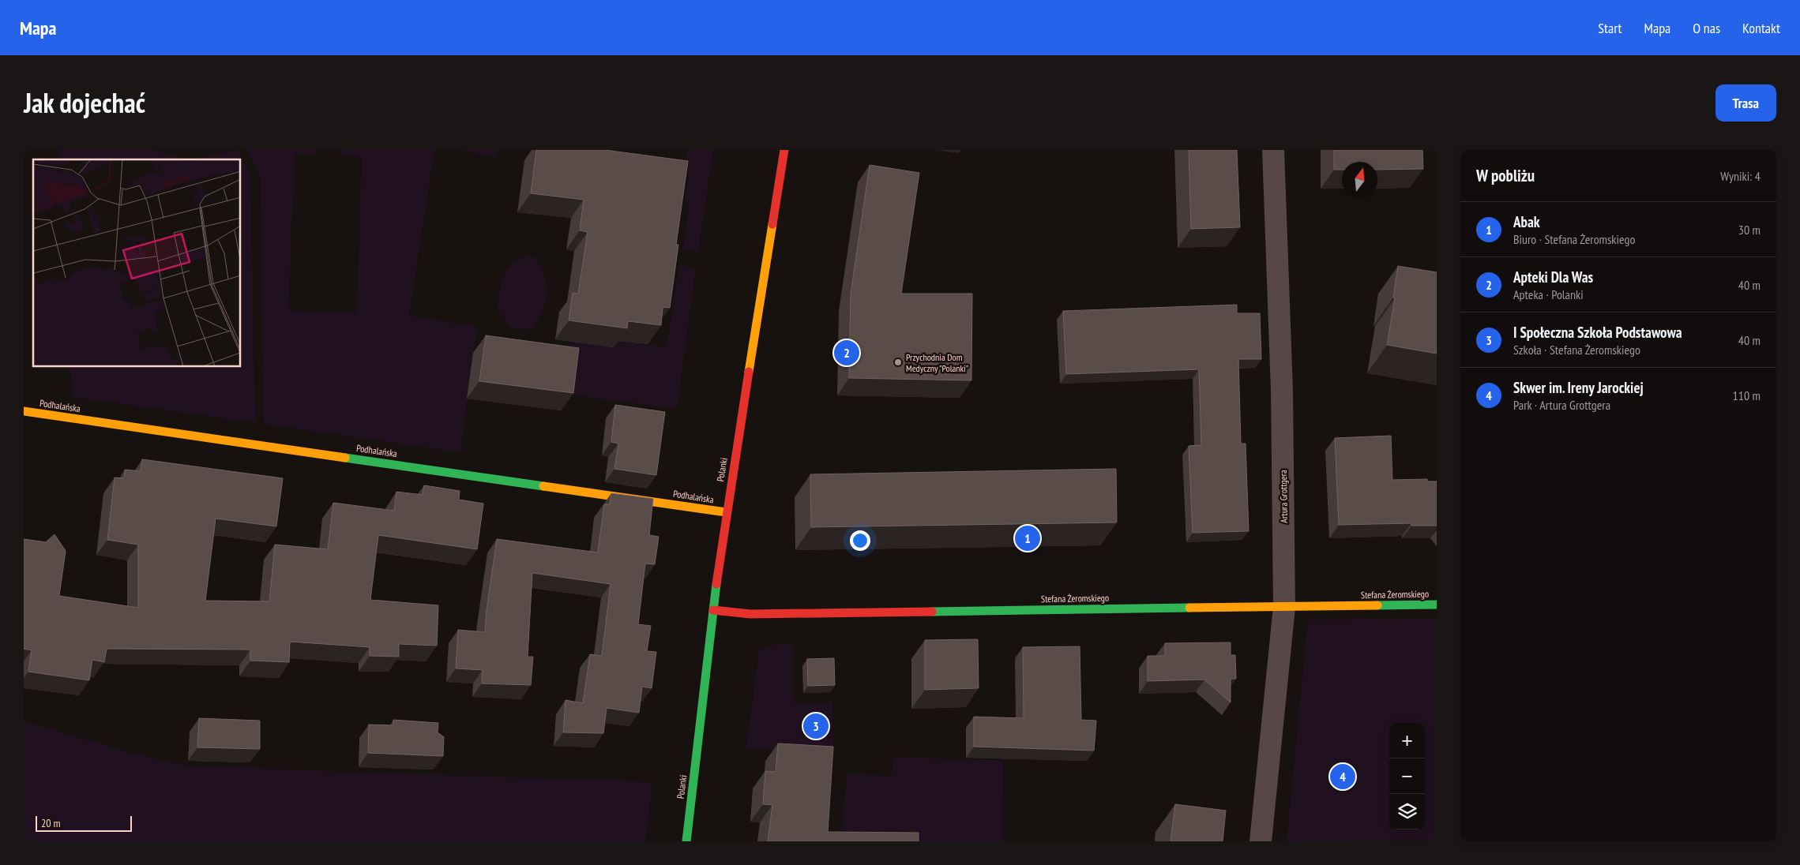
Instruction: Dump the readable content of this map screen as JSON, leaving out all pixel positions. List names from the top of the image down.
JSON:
{
  "streets": {
    "street": [
      "Podhalańska",
      "Polanki",
      "Artura Grottgera",
      "Stefana Żeromskiego"
    ]
  },
  "crossings": [
    ["Podhalańska", "Polanki"],
    ["Polanki", "Stefana Żeromskiego"],
    ["Artura Grottgera", "Stefana Żeromskiego"]
  ],
  "places": ["Przychodnia Dom Medyczny \"Polanki\""],
  "scale_bar": "20 m",
  "north": "top",
  "page": {
    "header": "Mapa",
    "nav": [
      "Start",
      "Mapa",
      "O nas",
      "Kontakt"
    ],
    "title": "Jak dojechać",
    "buttons": "Trasa",
    "heading": ["W pobliżu", "Wyniki: 4"],
    "list": [
      {
        "mark": "1",
        "name": "Abak",
        "note": "Biuro · Stefana Żeromskiego",
        "value": "30 m"
      },
      {
        "mark": "2",
        "name": "Apteki Dla Was",
        "note": "Apteka · Polanki",
        "value": "40 m"
      },
      {
        "mark": "3",
        "name": "I Społeczna Szkoła Podstawowa",
        "note": "Szkoła · Stefana Żeromskiego",
        "value": "40 m"
      },
      {
        "mark": "4",
        "name": "Skwer im. Ireny Jarockiej",
        "note": "Park · Artura Grottgera",
        "value": "110 m"
      }
    ],
    "pins": [
      "2",
      "1",
      "3",
      "4"
    ],
    "map_buttons": ["+", "−"],
    "scale": "20 m"
  }
}
